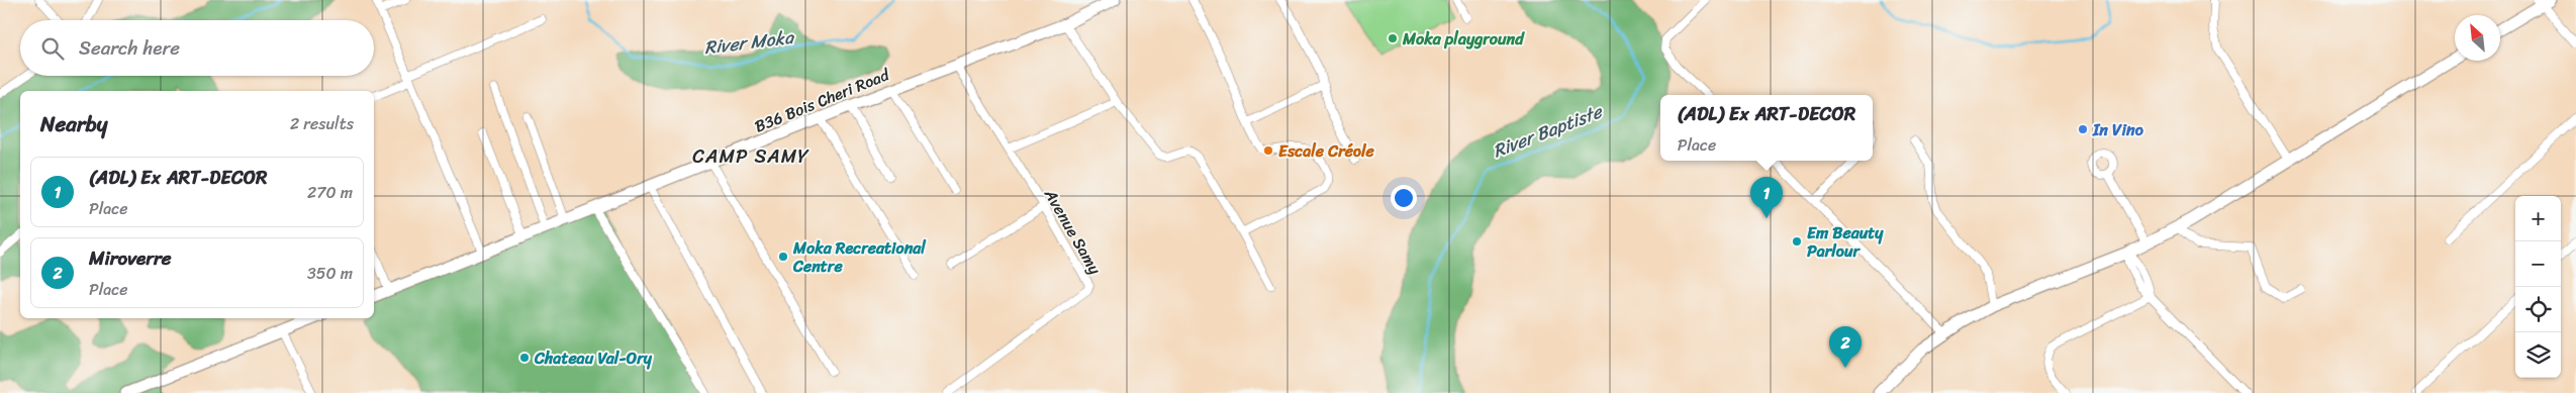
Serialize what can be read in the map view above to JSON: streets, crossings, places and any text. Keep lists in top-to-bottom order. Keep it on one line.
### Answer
{"streets":{"main road":["B36 Bois Cheri Road"],"street":["Avenue Samy"]},"crossings":[["B36 Bois Cheri Road","Avenue Samy"]],"districts":["CAMP SAMY"],"water":["River Moka","River Baptiste"],"places":["Moka playground","In Vino","Escale Créole","Em Beauty Parlour","Moka Recreational Centre","Chateau Val-Ory"],"north":"top left","page":{"search":"Search here","heading":["Nearby","2 results"],"popup":["(ADL) Ex ART-DECOR","Place"],"list":[{"mark":"1","name":"(ADL) Ex ART-DECOR","note":"Place","value":"270 m"},{"mark":"2","name":"Miroverre","note":"Place","value":"350 m"}],"pins":["1","2"],"map_buttons":["+","−"]}}
